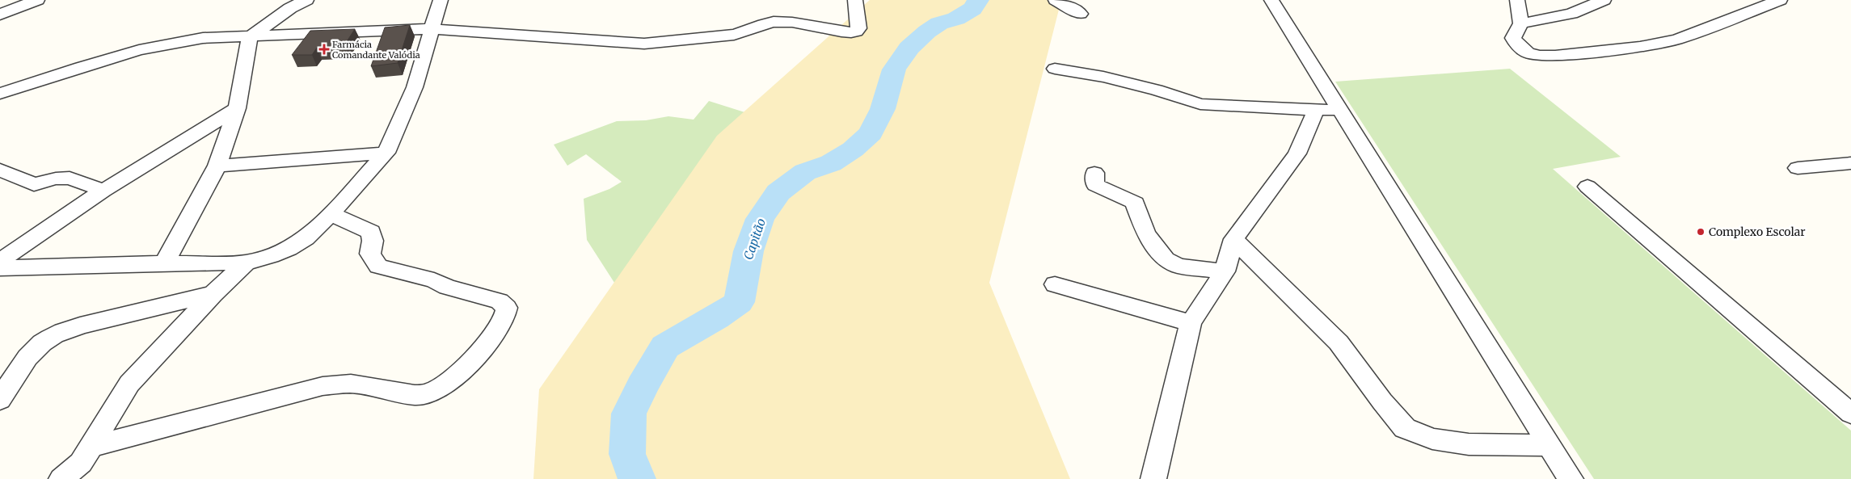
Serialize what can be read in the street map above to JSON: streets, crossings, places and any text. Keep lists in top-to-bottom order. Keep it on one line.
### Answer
{"water":["Capitão"],"places":{"health":["Farmácia Comandante Valódia"],"other":["Complexo Escolar"]}}
